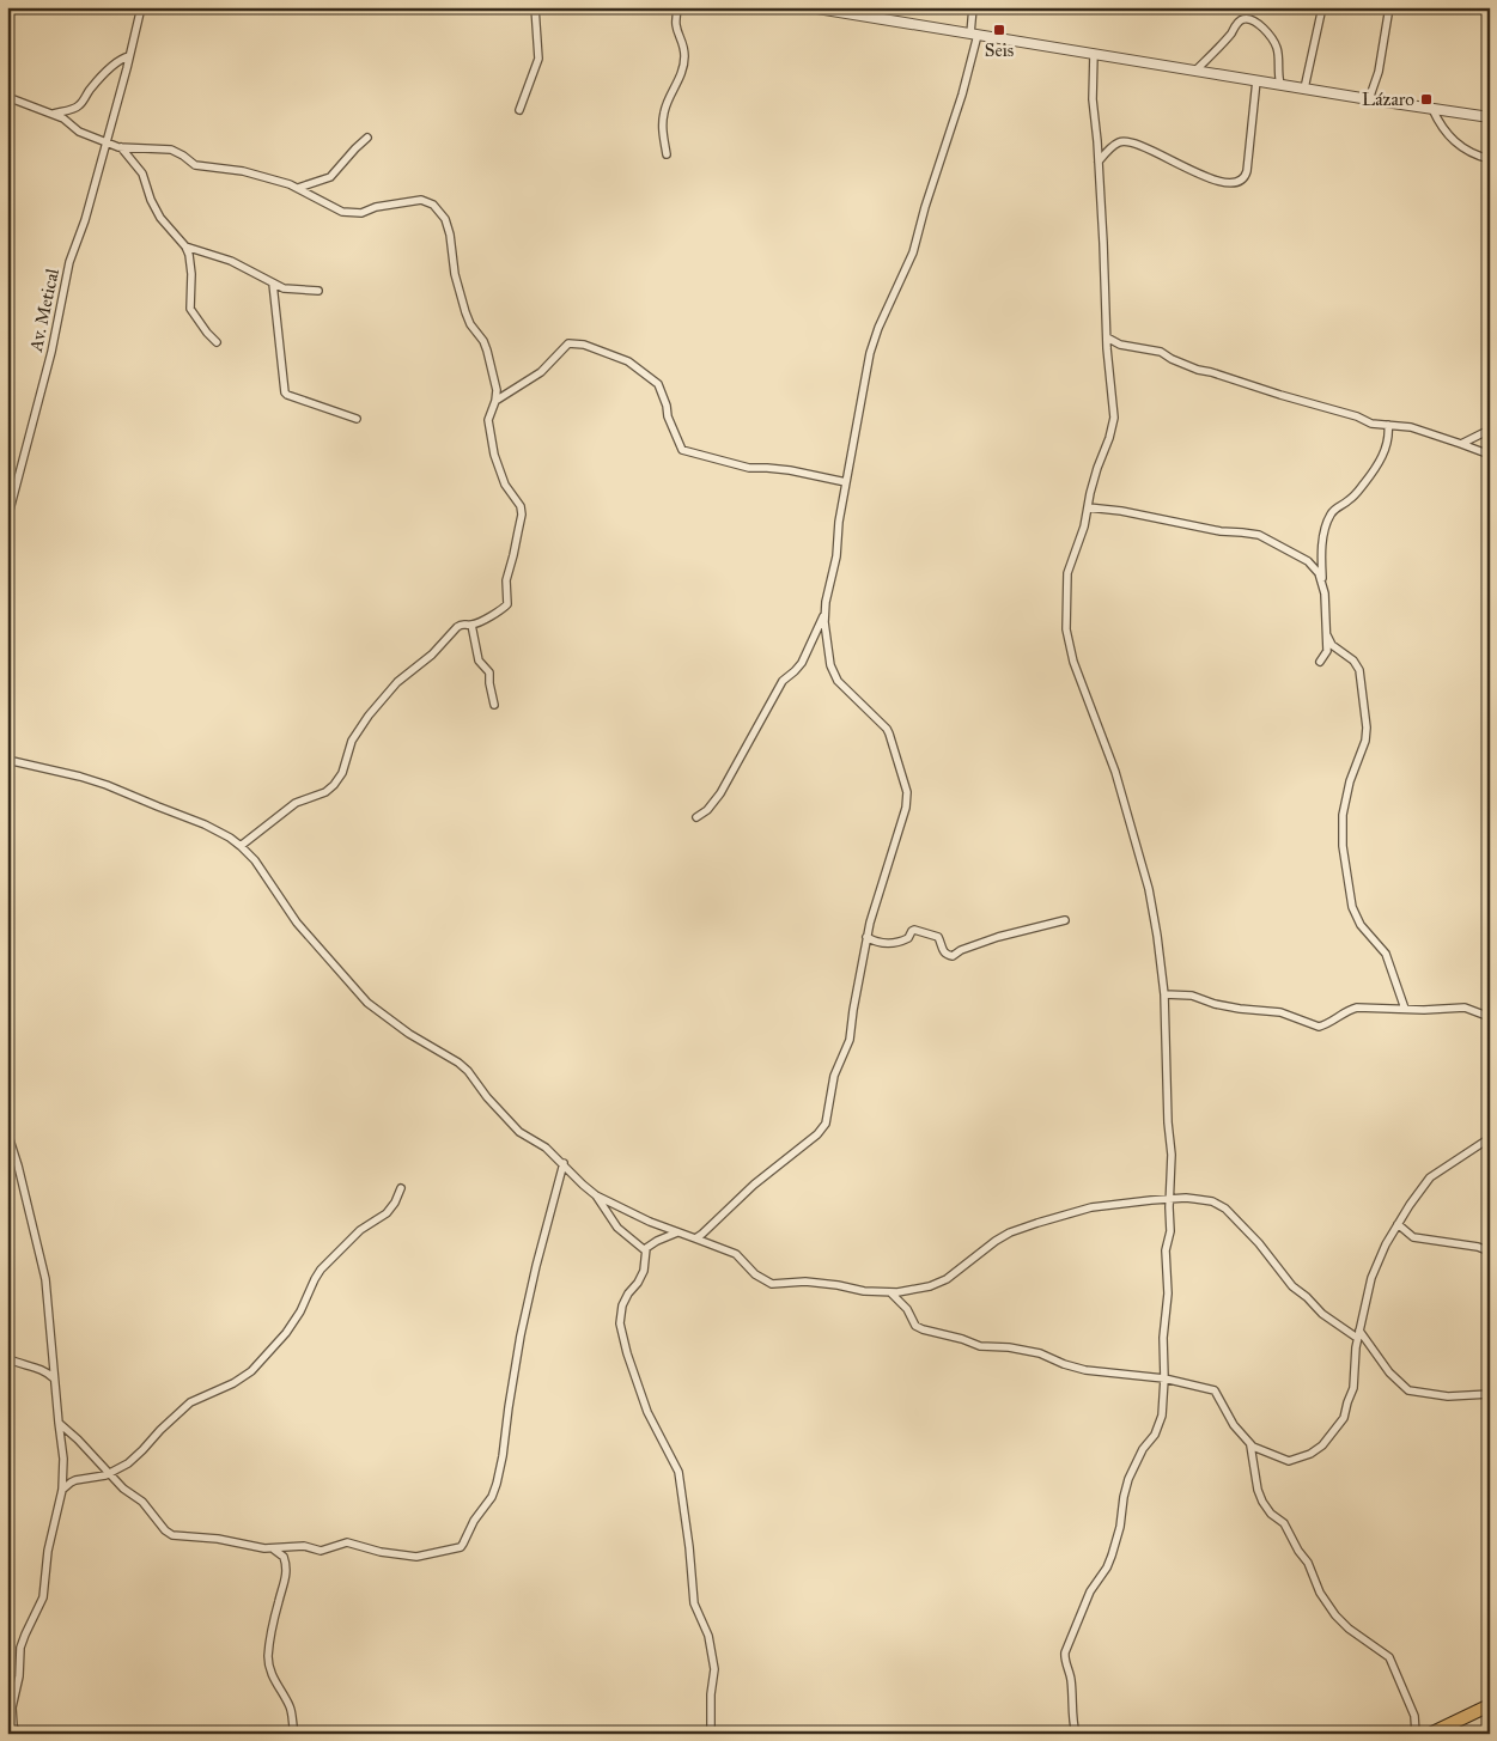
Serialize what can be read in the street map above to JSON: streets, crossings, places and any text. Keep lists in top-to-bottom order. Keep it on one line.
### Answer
{"streets":{"street":["Av. Metical"]},"places":{"transit":["Seis","Lázaro"]}}
